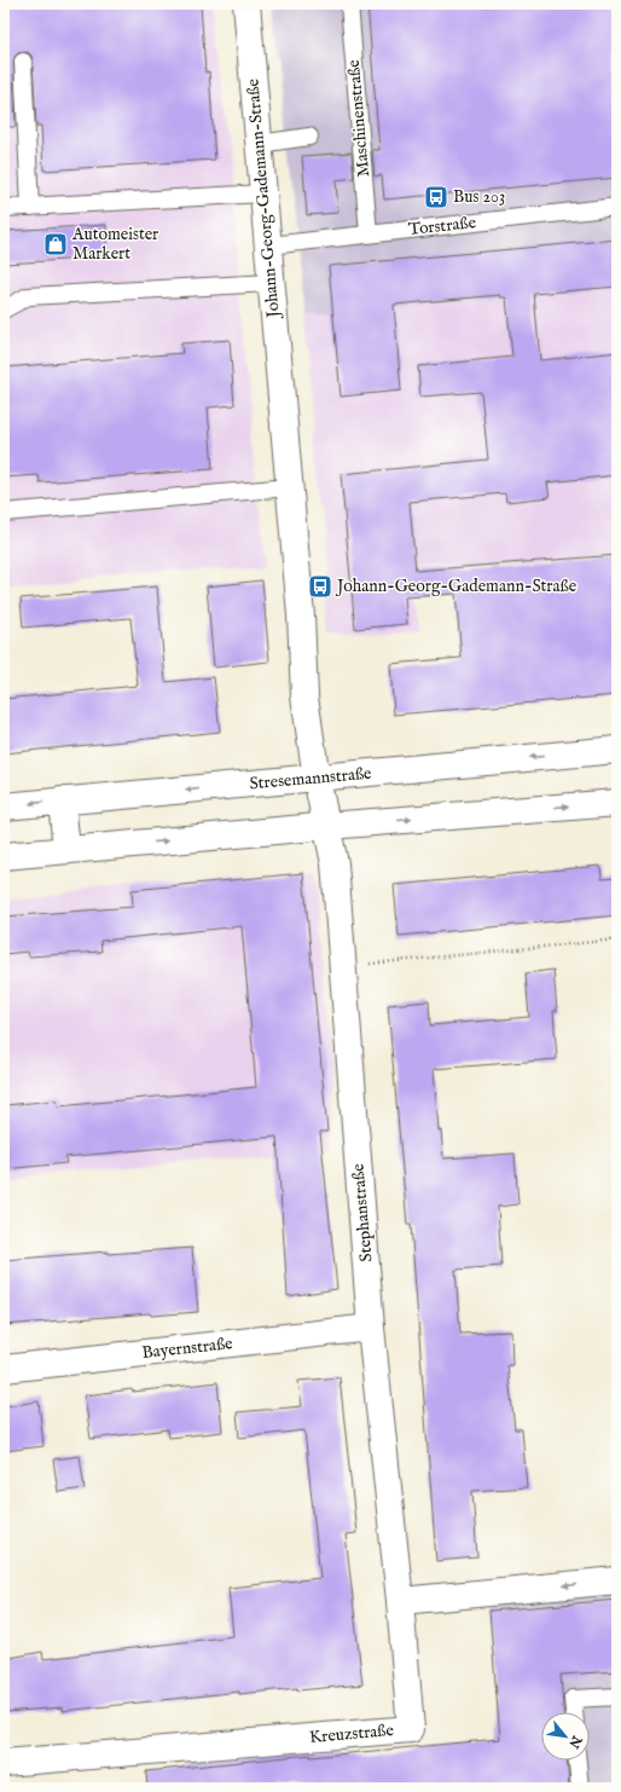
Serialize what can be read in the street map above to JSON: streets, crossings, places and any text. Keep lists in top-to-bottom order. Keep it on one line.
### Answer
{"streets":{"street":["Johann-Georg-Gademann-Straße","Stresemannstraße","Stephanstraße","Bayernstraße","Kreuzstraße"],"lane":["Maschinenstraße","Torstraße"]},"crossings":[["Maschinenstraße","Torstraße"],["Johann-Georg-Gademann-Straße","Torstraße"],["Johann-Georg-Gademann-Straße","Stresemannstraße"],["Johann-Georg-Gademann-Straße","Stephanstraße"],["Stephanstraße","Bayernstraße"],["Stephanstraße","Kreuzstraße"]],"places":{"bus stop":["Bus 203","Johann-Georg-Gademann-Straße"],"shop":["Automeister Markert"]},"north":"bottom right"}
